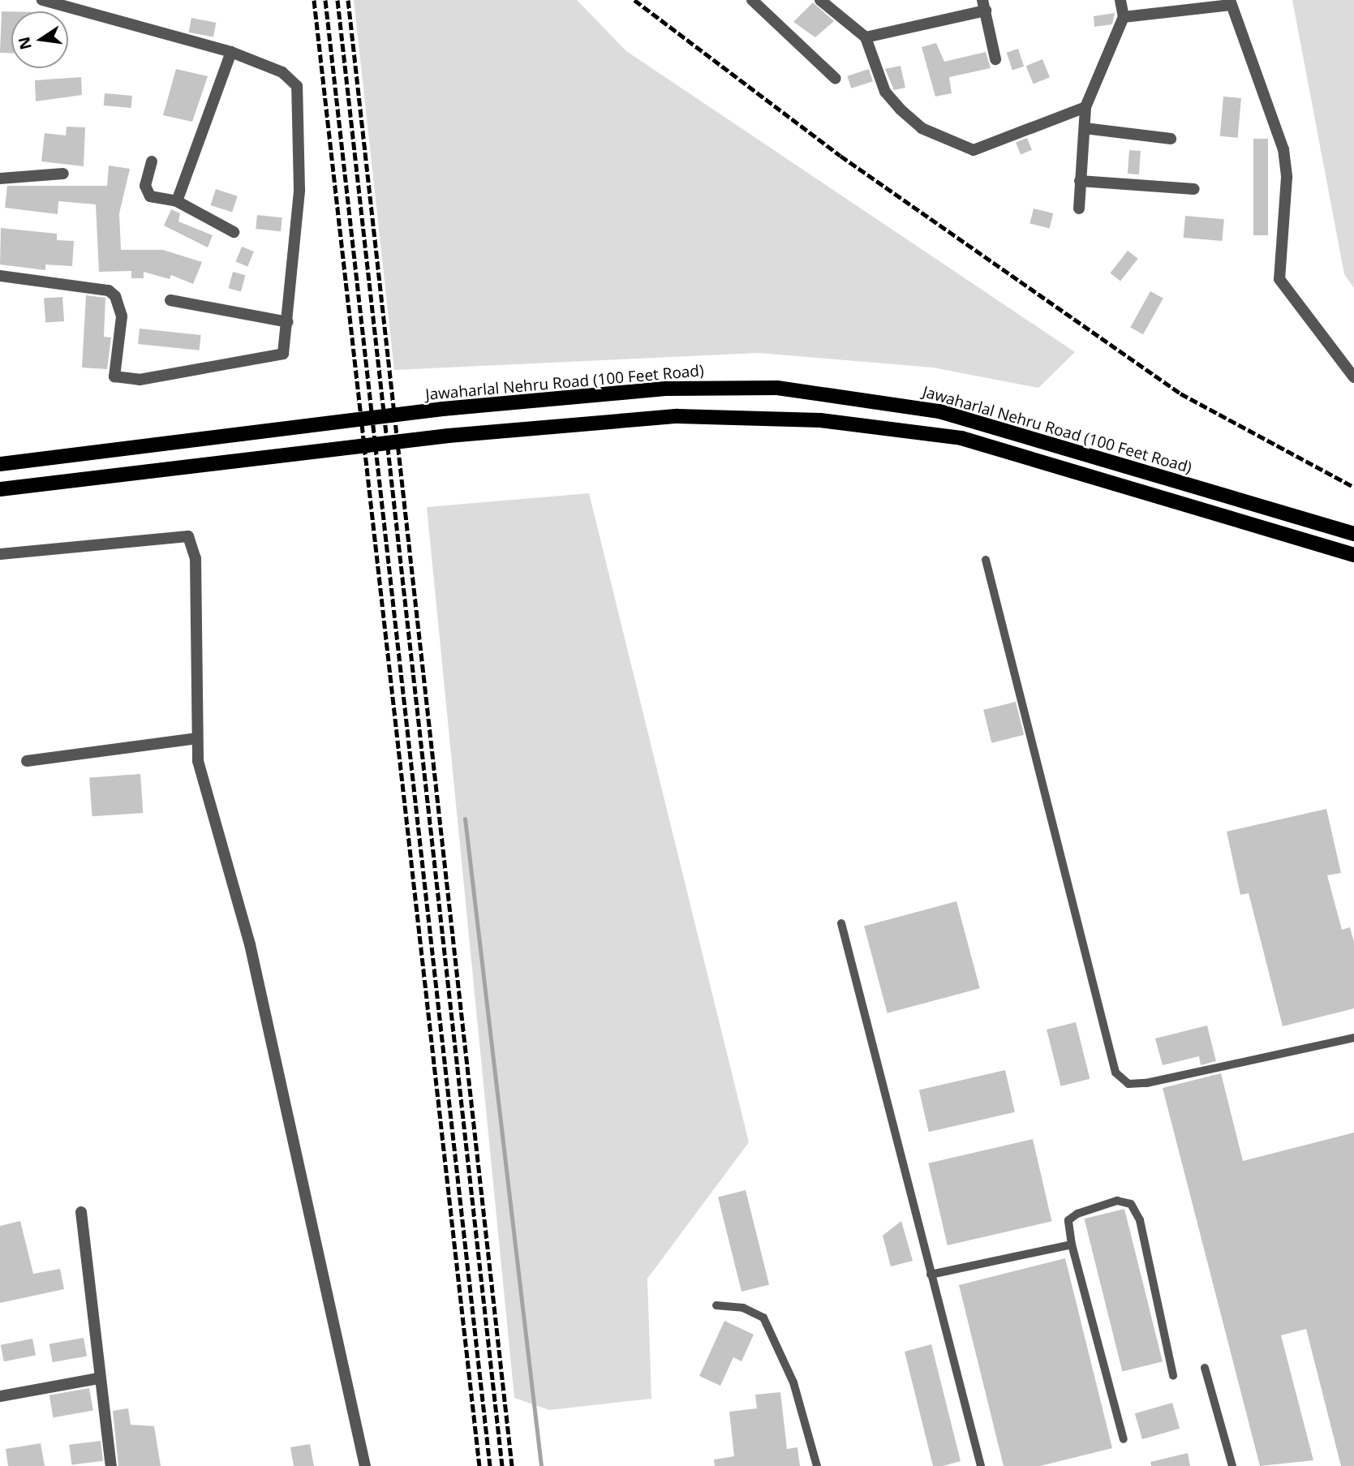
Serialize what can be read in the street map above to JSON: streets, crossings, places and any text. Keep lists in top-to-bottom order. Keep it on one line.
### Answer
{"streets":{"main road":["Jawaharlal Nehru Road (100 Feet Road)"]},"north":"left"}
